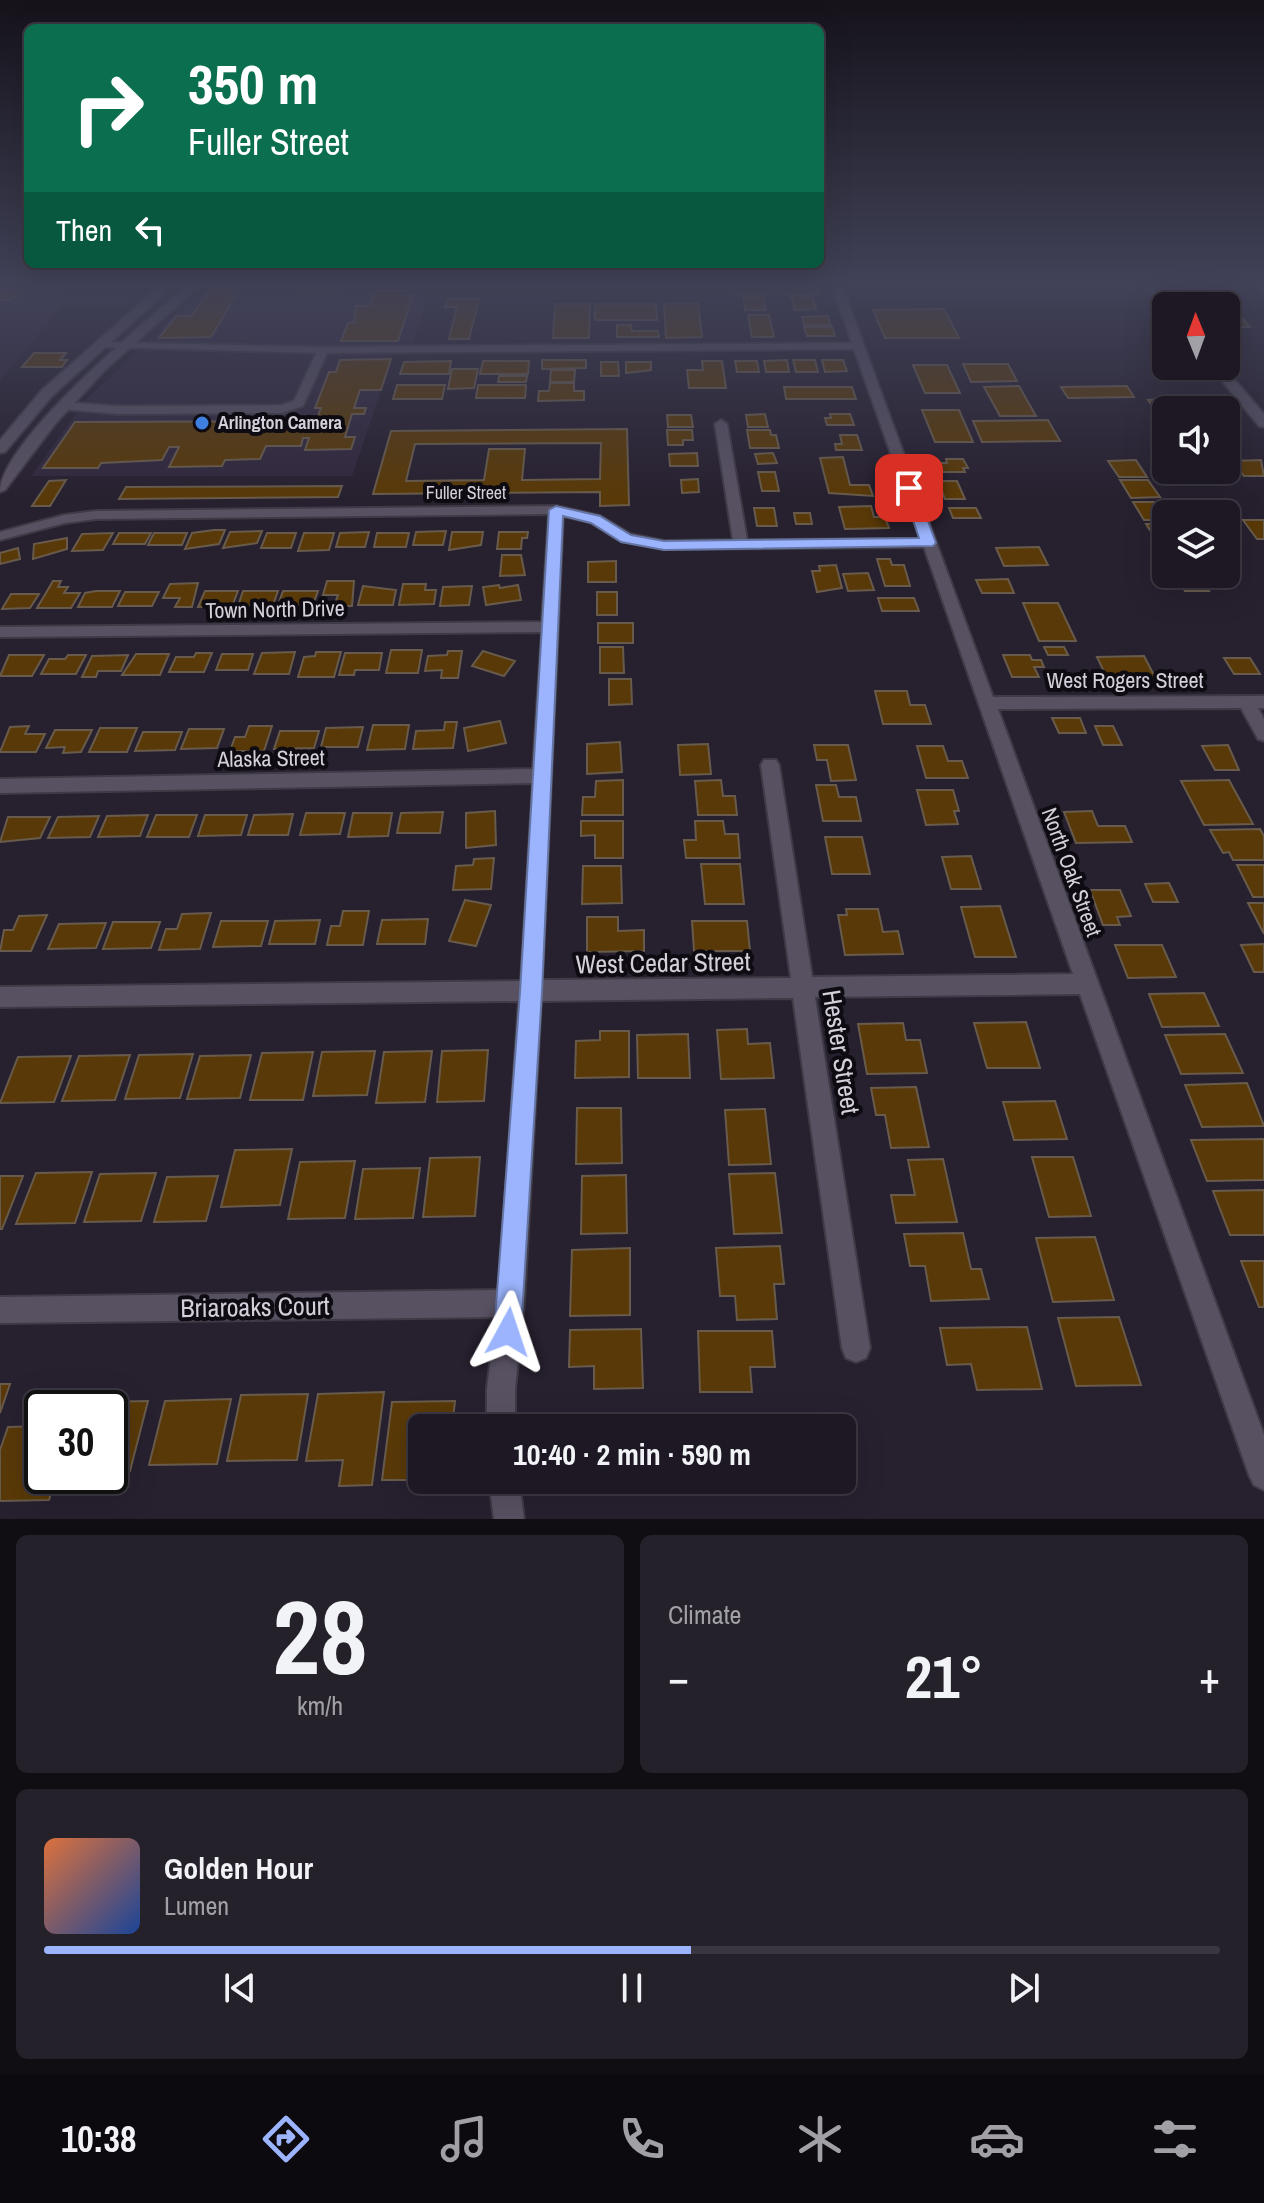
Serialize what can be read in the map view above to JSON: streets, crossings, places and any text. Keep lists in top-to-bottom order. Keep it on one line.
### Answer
{"streets":{"street":["Fuller Street","Town North Drive","West Rogers Street","Alaska Street","North Oak Street","West Cedar Street","Hester Street","Briaroaks Court"]},"crossings":[["Fuller Street","North Oak Street"],["West Rogers Street","North Oak Street"],["North Oak Street","West Cedar Street"],["West Cedar Street","Hester Street"]],"places":["Arlington Camera"],"north":"top","page":{"turn":["350 m","Fuller Street"],"then":"Then","limit":"30","trip":"10:40 · 2 min · 590 m","tile":[["28","km/h"],"Climate"],"heat":["−","21°","+"],"song":["Golden Hour","Lumen"],"tabs":"10:38"}}
